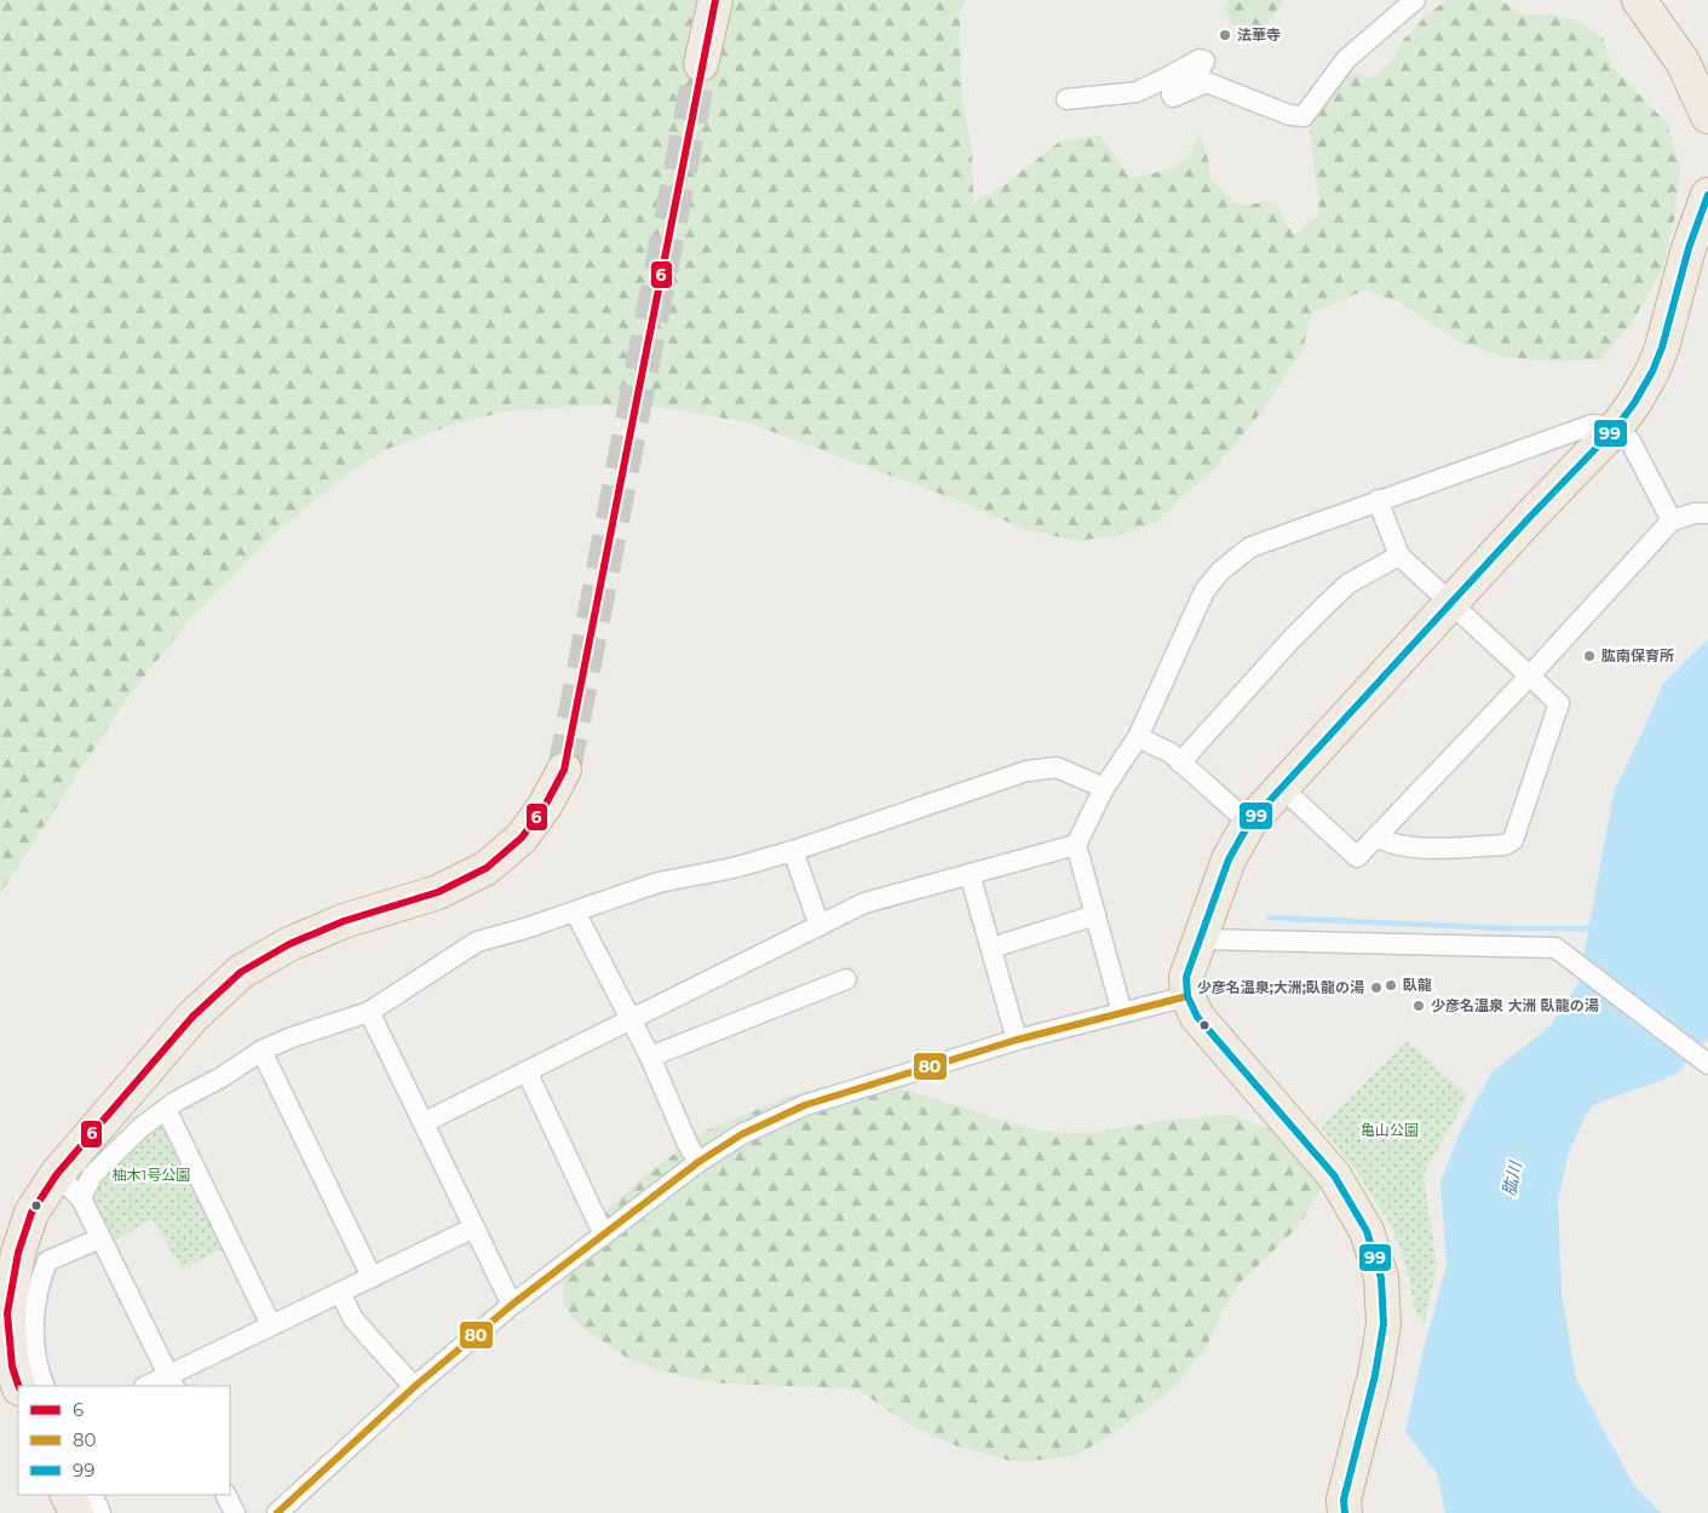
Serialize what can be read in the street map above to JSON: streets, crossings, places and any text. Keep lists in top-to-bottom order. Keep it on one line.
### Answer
{"water":["肱川"],"parks":["亀山公園","柚木1号公園"],"places":["法華寺","肱南保育所","臥龍","少彦名温泉;大洲;臥龍の湯","少彦名温泉 大洲 臥龍の湯"],"lines":["transit line 6","transit line 99","transit line 80"],"legend":["6","80","99"]}
